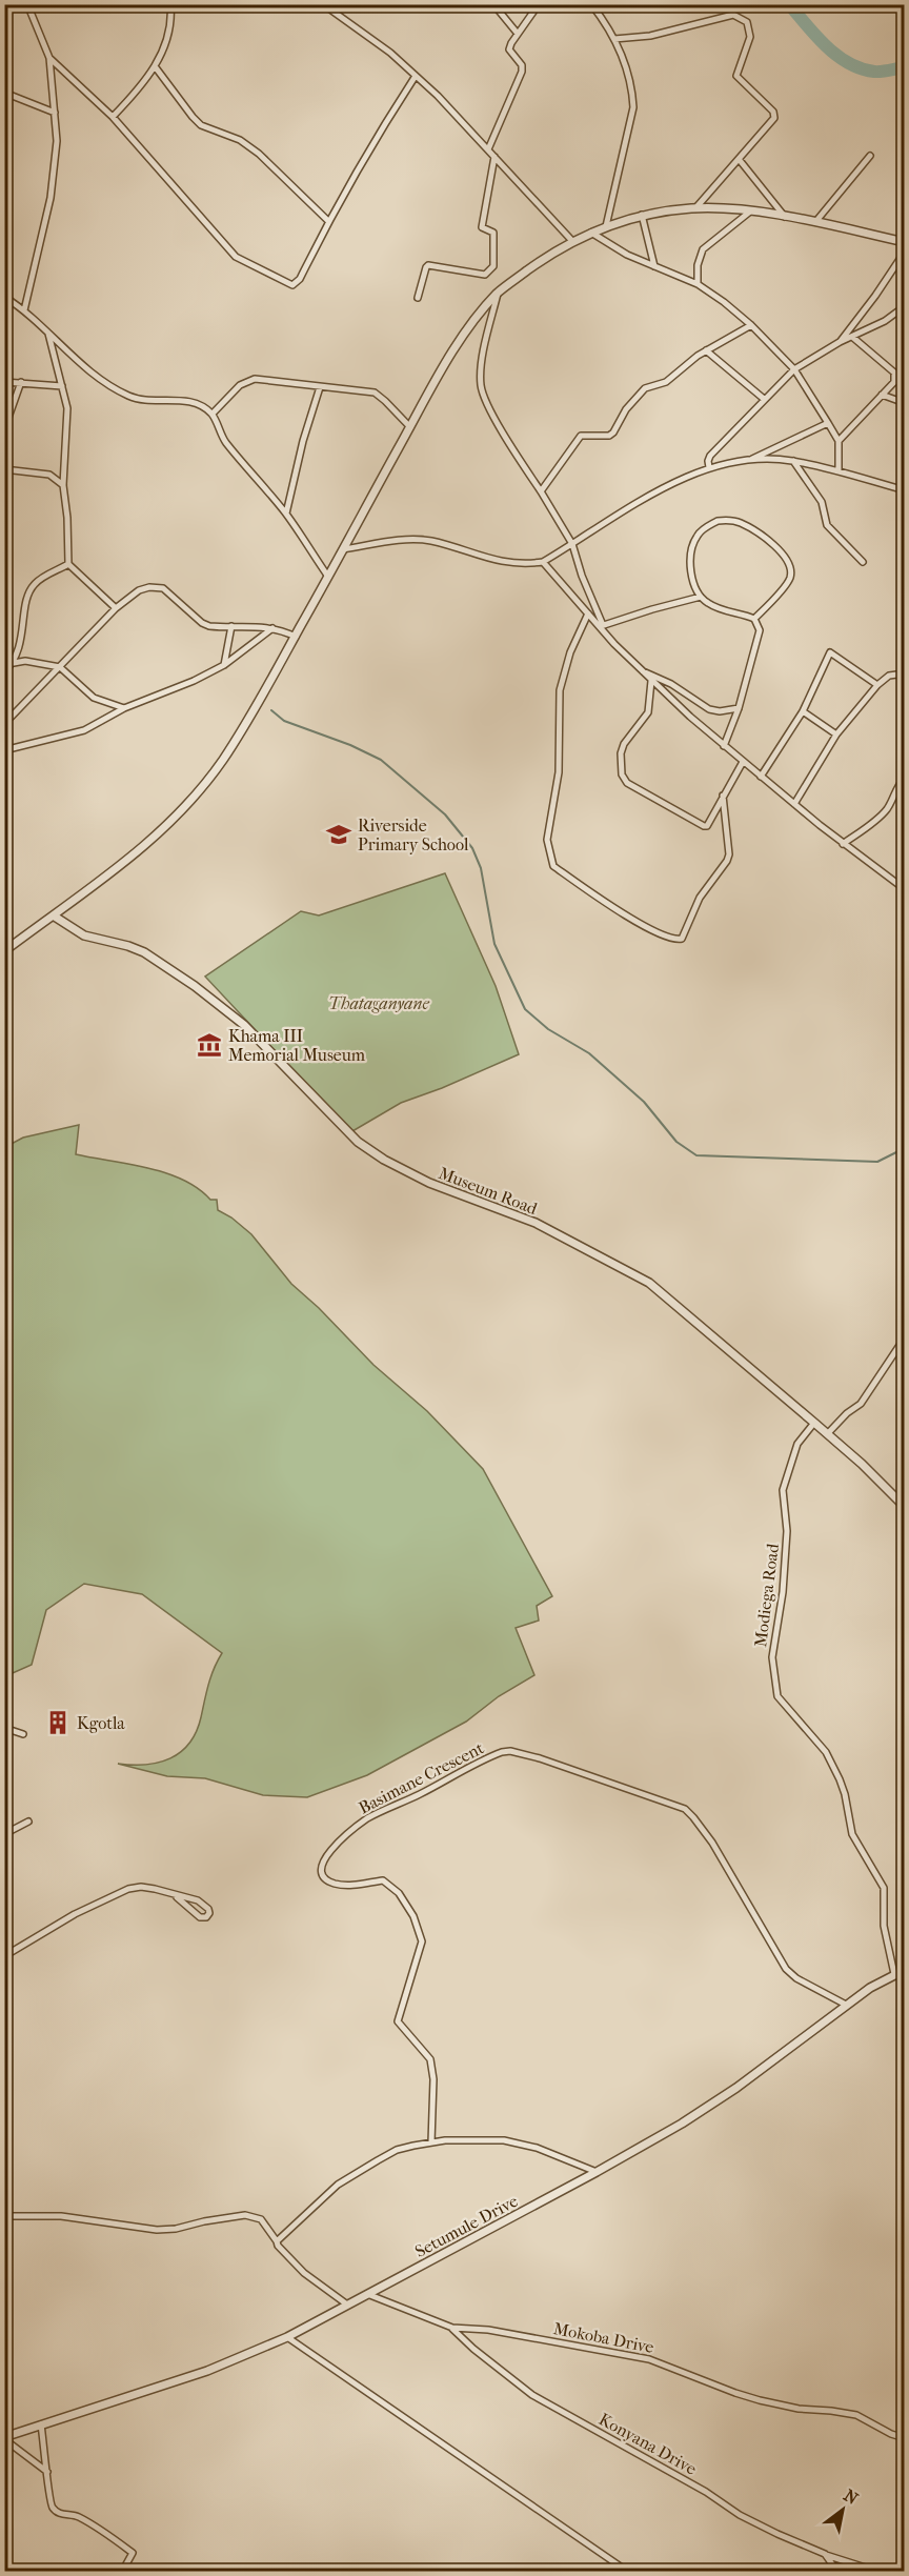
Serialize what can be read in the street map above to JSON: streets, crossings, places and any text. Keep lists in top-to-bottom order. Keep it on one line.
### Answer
{"streets":{"street":["Museum Road","Modiega Road","Basimane Crescent","Setumule Drive","Mokoba Drive","Konyana Drive"]},"crossings":[["Museum Road","Modiega Road"],["Modiega Road","Setumule Drive"],["Basimane Crescent","Setumule Drive"],["Setumule Drive","Mokoba Drive"],["Mokoba Drive","Konyana Drive"]],"parks":["Thataganyane"],"places":{"school or university":["Riverside Primary School"],"museum":["Khama III Memorial Museum"],"building":["Kgotla"]},"north":"top right"}
